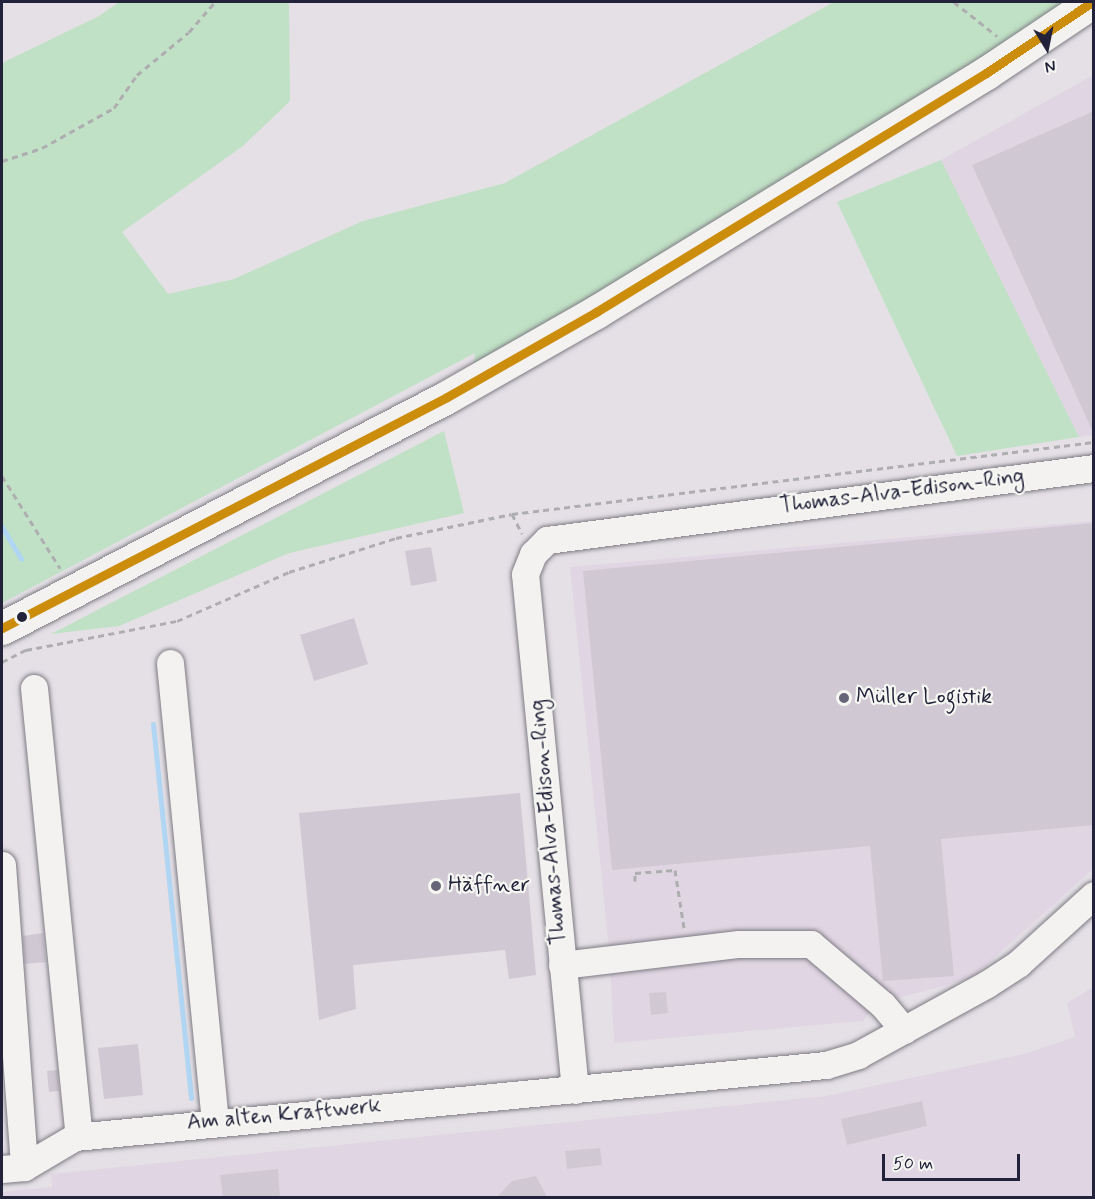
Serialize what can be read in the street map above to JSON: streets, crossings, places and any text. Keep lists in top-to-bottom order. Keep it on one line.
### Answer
{"streets":{"street":["Thomas-Alva-Edison-Ring","Am alten Kraftwerk"]},"crossings":[["Thomas-Alva-Edison-Ring","Am alten Kraftwerk"]],"places":["Müller Logistik","Häffner"],"scale_bar":"50 m","north":"bottom"}
